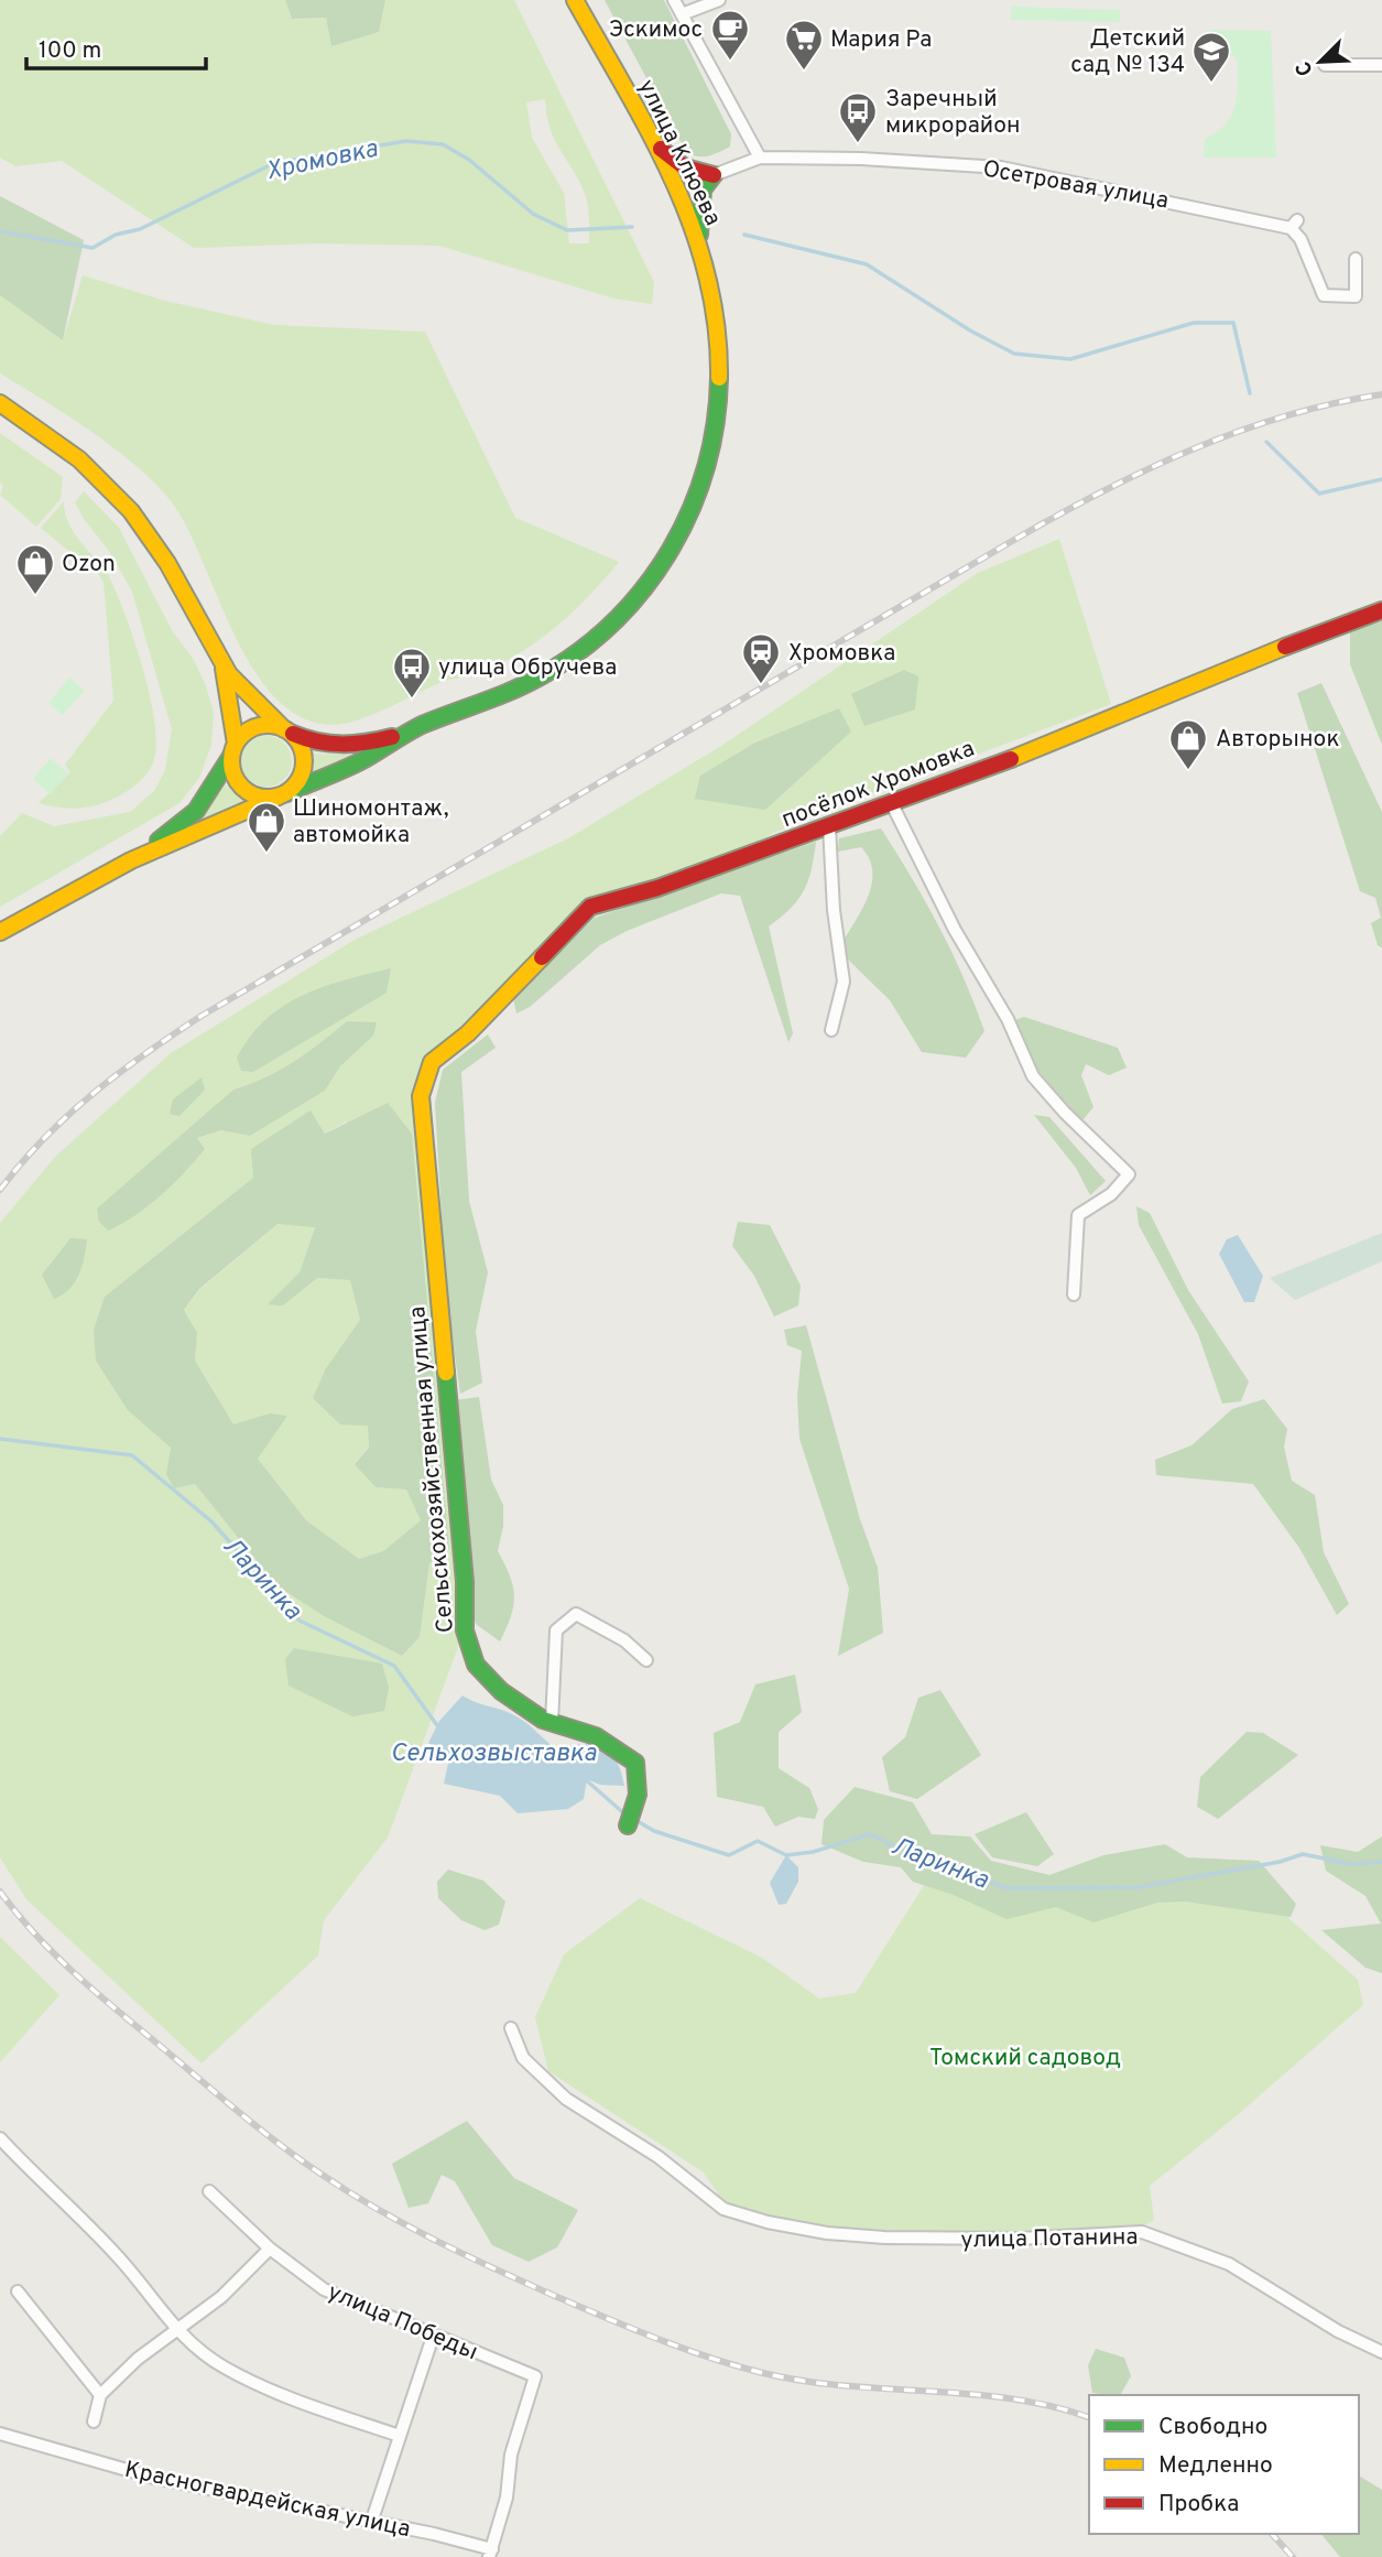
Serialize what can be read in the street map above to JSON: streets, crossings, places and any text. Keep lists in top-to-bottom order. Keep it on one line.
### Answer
{"streets":{"street":["улица Клюева","Осетровая улица","посёлок Хромовка","Сельскохозяйственная улица","улица Потанина","улица Победы","Красногвардейская улица"]},"crossings":[["посёлок Хромовка","Сельскохозяйственная улица"],["улица Победы","Красногвардейская улица"]],"water":["Хромовка","Ларинка","Сельхозвыставка"],"parks":["Томский садовод"],"places":{"cafe":["Эскимос"],"supermarket":["Мария Ра"],"school or university":["Детский сад № 134"],"bus stop":["Заречный микрорайон","улица Обручева"],"shop":["Ozon","Авторынок","Шиномонтаж, автомойка"],"station":["Хромовка"]},"legend":["Свободно","Медленно","Пробка"],"scale_bar":"100 m","north":"bottom left"}
